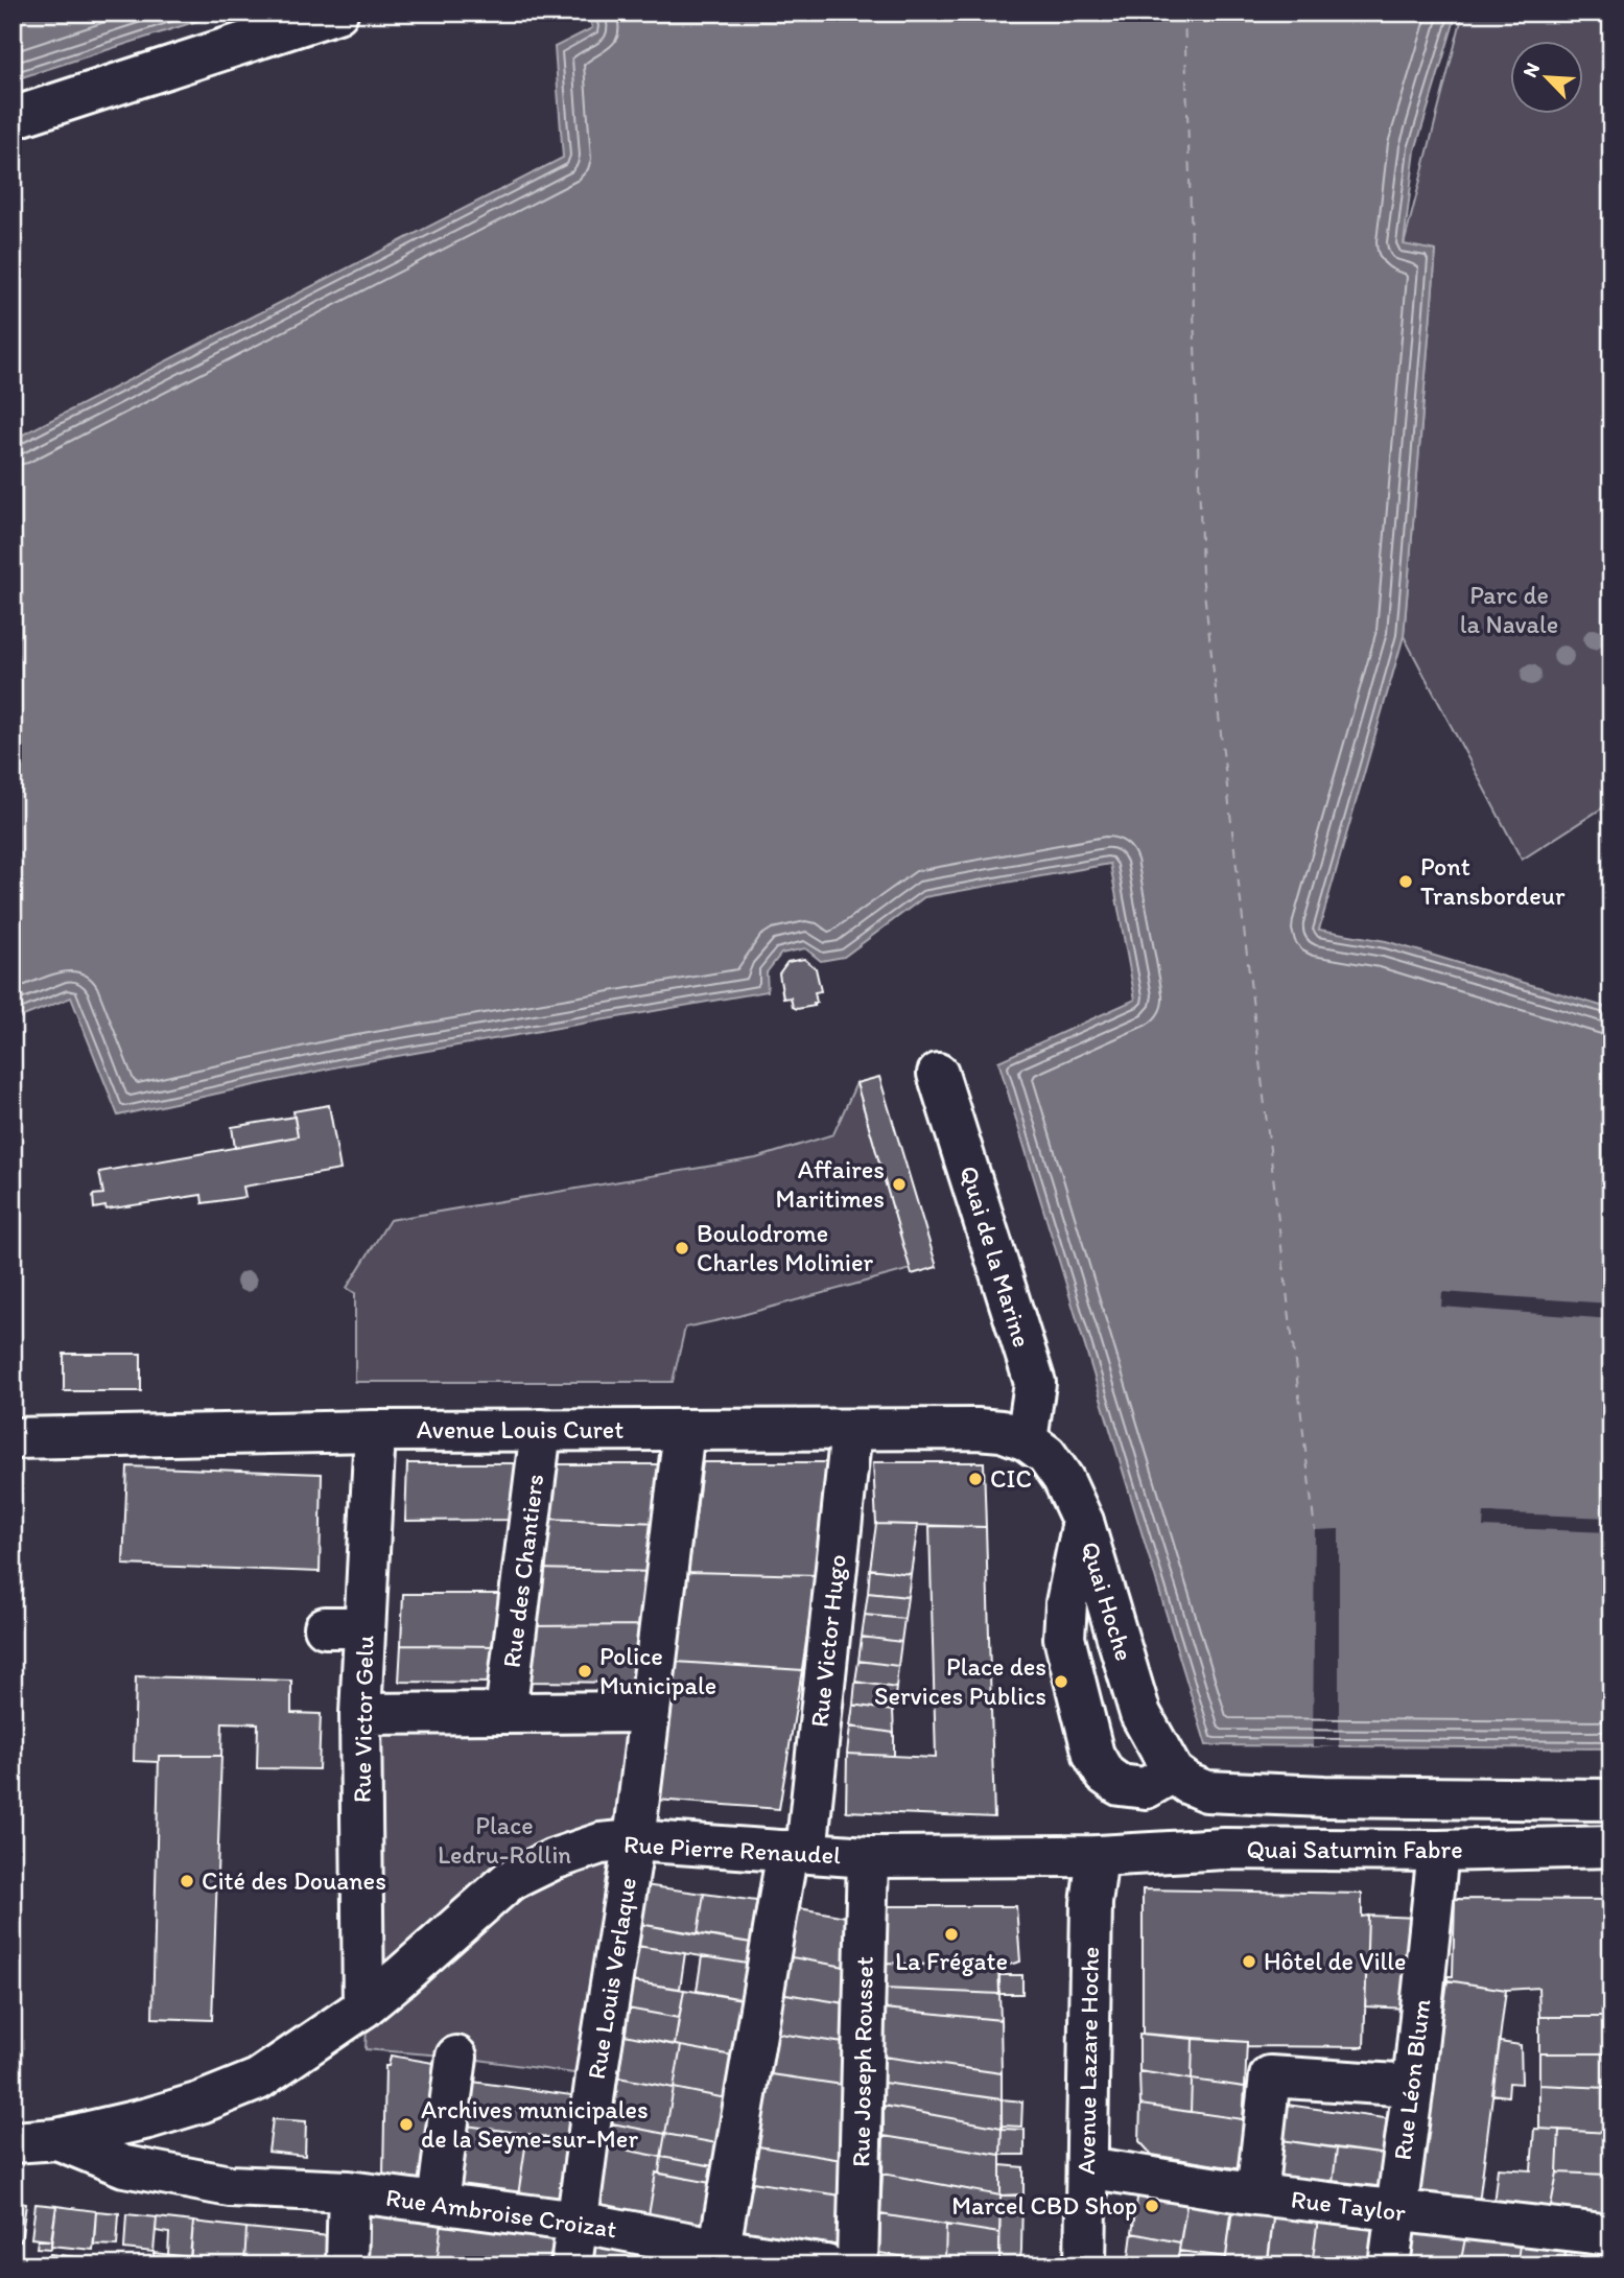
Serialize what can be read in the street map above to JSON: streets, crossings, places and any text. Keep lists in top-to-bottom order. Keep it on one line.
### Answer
{"streets":{"street":["Quai de la Marine","Avenue Louis Curet","Rue des Chantiers","Quai Hoche","Rue Victor Hugo","Rue Victor Gelu","Rue Pierre Renaudel","Quai Saturnin Fabre","Rue Louis Verlaque","Avenue Lazare Hoche","Rue Joseph Rousset","Rue Léon Blum","Rue Taylor","Rue Ambroise Croizat"]},"crossings":[["Quai de la Marine","Avenue Louis Curet"],["Quai de la Marine","Quai Hoche"],["Avenue Louis Curet","Rue des Chantiers"],["Avenue Louis Curet","Quai Hoche"],["Avenue Louis Curet","Rue Victor Hugo"],["Avenue Louis Curet","Rue Victor Gelu"],["Avenue Louis Curet","Rue Louis Verlaque"],["Quai Hoche","Quai Saturnin Fabre"],["Rue Victor Hugo","Rue Pierre Renaudel"],["Rue Victor Hugo","Rue Ambroise Croizat"],["Rue Victor Gelu","Rue Pierre Renaudel"],["Rue Pierre Renaudel","Quai Saturnin Fabre"],["Rue Pierre Renaudel","Rue Louis Verlaque"],["Rue Pierre Renaudel","Avenue Lazare Hoche"],["Rue Pierre Renaudel","Rue Joseph Rousset"],["Rue Pierre Renaudel","Rue Ambroise Croizat"],["Quai Saturnin Fabre","Avenue Lazare Hoche"],["Quai Saturnin Fabre","Rue Léon Blum"],["Rue Louis Verlaque","Rue Ambroise Croizat"],["Avenue Lazare Hoche","Rue Taylor"],["Rue Léon Blum","Rue Taylor"]],"parks":["Parc de la Navale","Place Ledru-Rollin"],"places":["Pont Transbordeur","Affaires Maritimes","Boulodrome Charles Molinier","CIC","Police Municipale","Place des Services Publics","Cité des Douanes","La Frégate","Hôtel de Ville","Archives municipales de la Seyne-sur-Mer","Marcel CBD Shop"],"north":"top left"}
